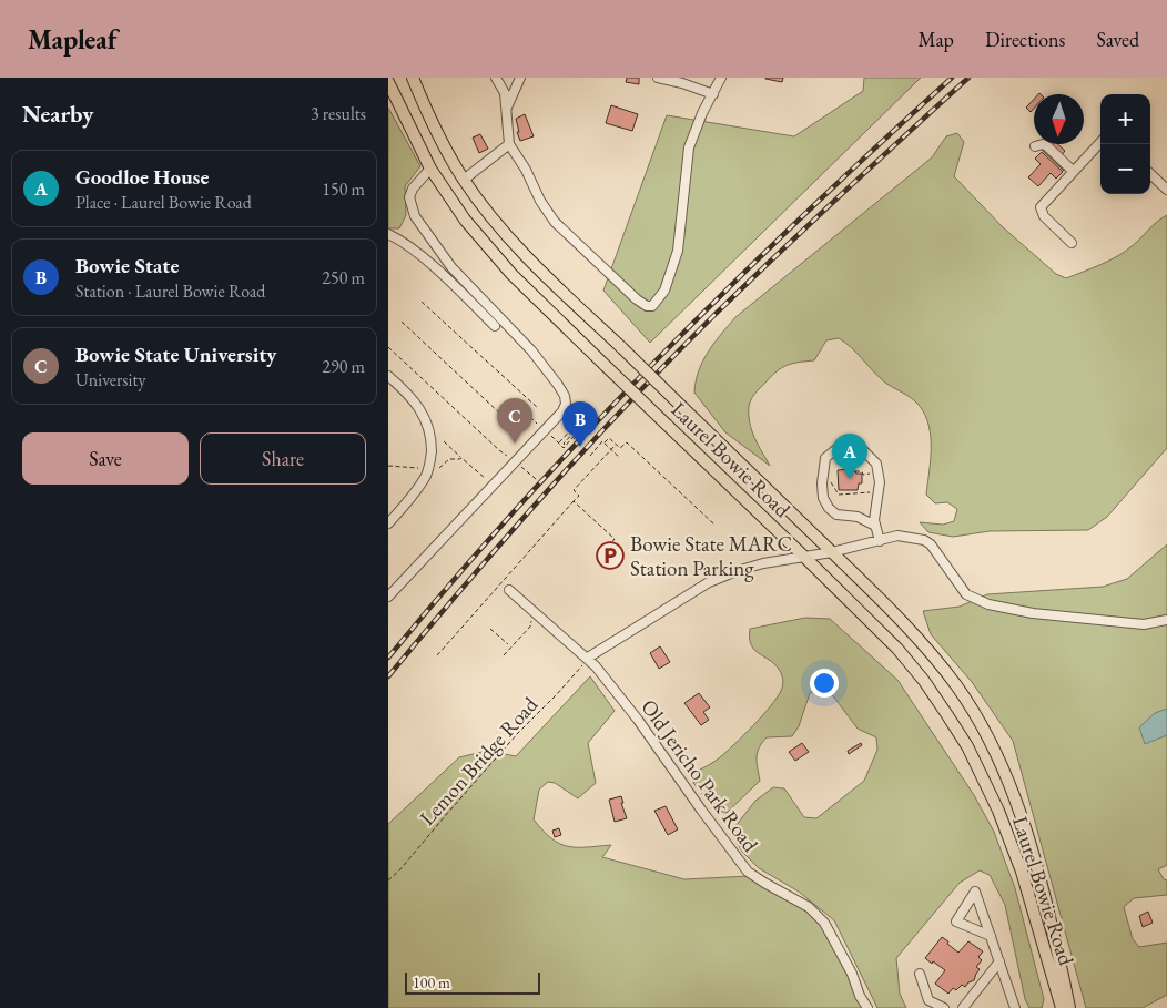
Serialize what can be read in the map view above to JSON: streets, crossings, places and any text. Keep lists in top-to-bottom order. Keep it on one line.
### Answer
{"streets":{"main road":["Laurel Bowie Road"],"street":["Old Jericho Park Road"],"path":["Lemon Bridge Road"]},"crossings":[["Lemon Bridge Road","Old Jericho Park Road"]],"places":{"parking":["Bowie State MARC Station Parking"]},"scale_bar":"100 m","north":"bottom","page":{"header":"Mapleaf","nav":["Map","Directions","Saved"],"heading":["Nearby","3 results"],"map_buttons":["+","−"],"list":[{"mark":"A","name":"Goodloe House","note":"Place · Laurel Bowie Road","value":"150 m"},{"mark":"B","name":"Bowie State","note":"Station · Laurel Bowie Road","value":"250 m"},{"mark":"C","name":"Bowie State University","note":"University","value":"290 m"}],"pins":["C","B","A"],"buttons":["Save","Share"],"scale":"100 m"}}
